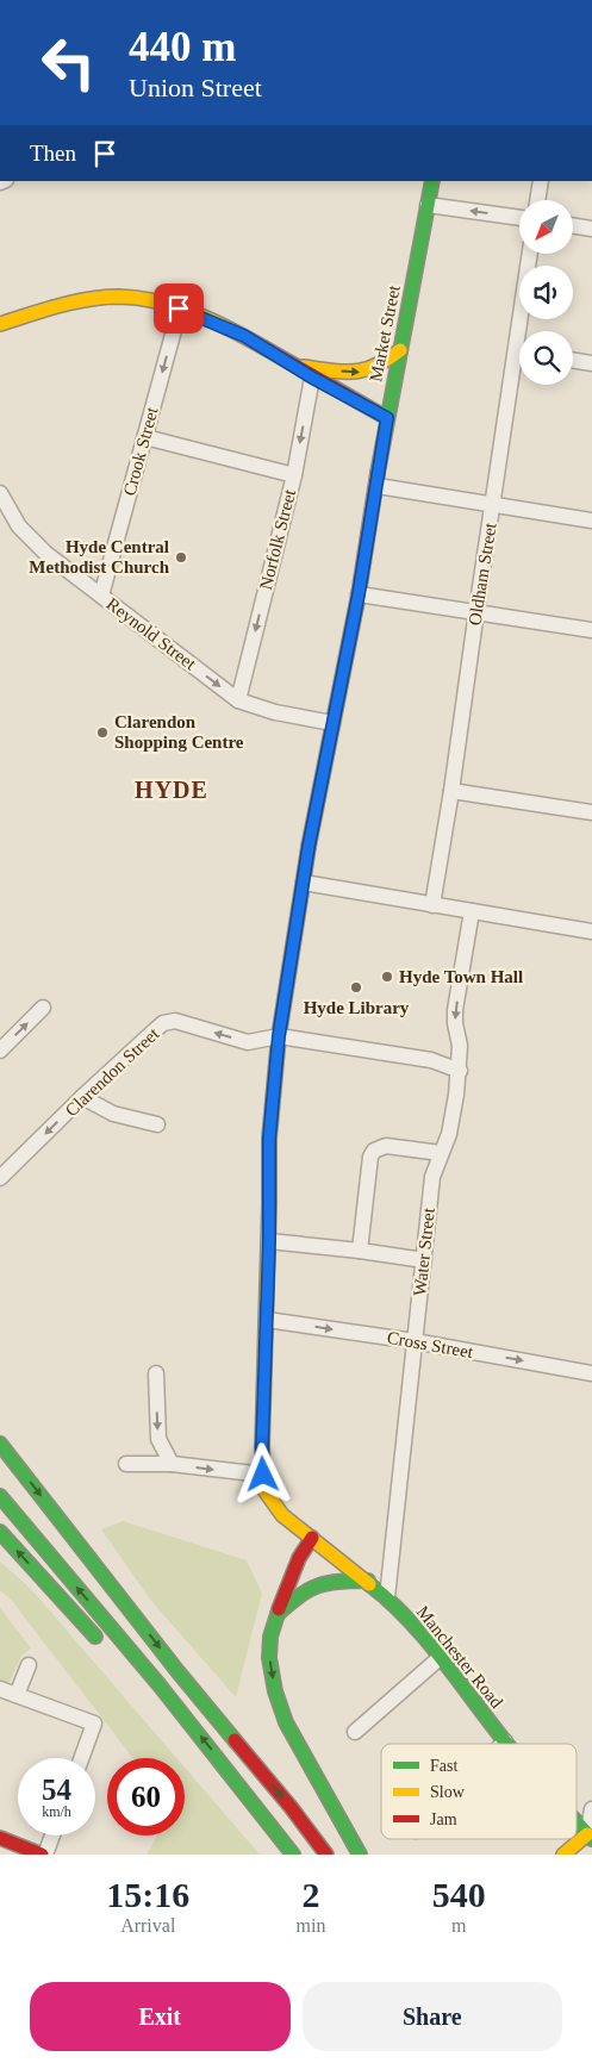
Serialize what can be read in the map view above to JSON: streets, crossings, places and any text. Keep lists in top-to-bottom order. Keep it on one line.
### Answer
{"streets":{"main road":["Market Street","Manchester Road"],"street":["Crook Street","Norfolk Street","Oldham Street","Reynold Street","Clarendon Street","Water Street","Cross Street"]},"crossings":[["Market Street","Reynold Street"],["Market Street","Clarendon Street"],["Market Street","Cross Street"],["Market Street","Manchester Road"],["Crook Street","Reynold Street"],["Norfolk Street","Reynold Street"],["Water Street","Cross Street"],["Water Street","Manchester Road"]],"one_way":["Crook Street","Norfolk Street","Reynold Street","Clarendon Street"],"districts":["HYDE"],"places":["Hyde Central Methodist Church","Clarendon Shopping Centre","Hyde Town Hall","Hyde Library"],"legend":["Fast","Slow","Jam"],"north":"bottom left","page":{"turn":["440 m","Union Street"],"then":"Then","speed":"54 km/h","limit":"60","eta":["15:16","Arrival","2","min","540","m"],"buttons":["Exit","Share"]}}
